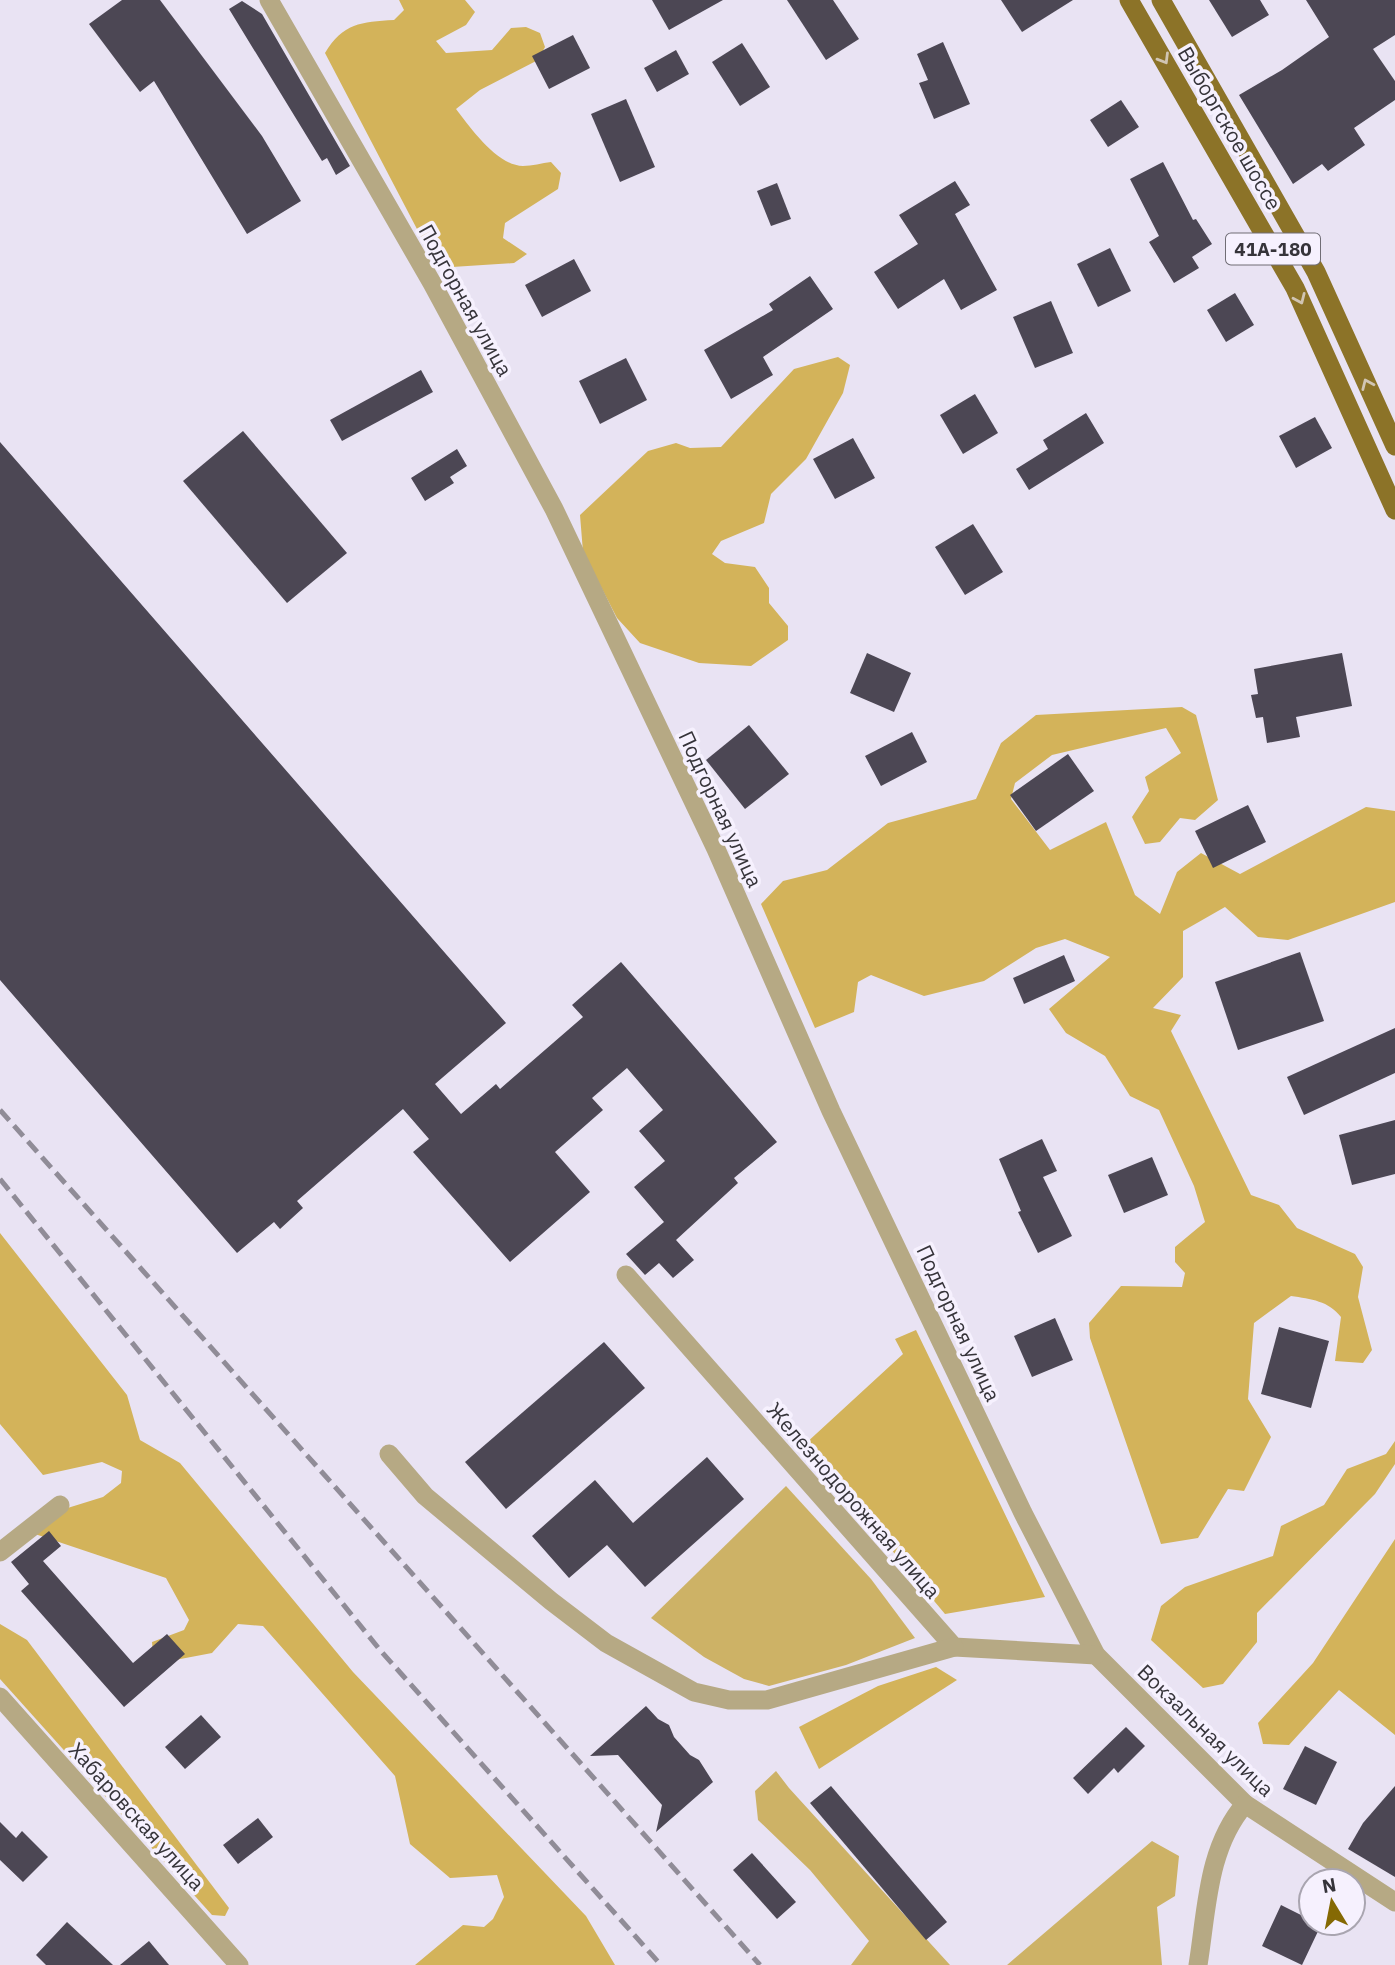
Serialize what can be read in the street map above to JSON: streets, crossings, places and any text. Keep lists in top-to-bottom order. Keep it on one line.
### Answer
{"streets":{"main road":["Выборгское шоссе","41А-180"],"street":["Подгорная улица","Железнодорожная улица","Вокзальная улица","Хабаровская улица"]},"crossings":[["Подгорная улица","Вокзальная улица"]],"north":"top"}
